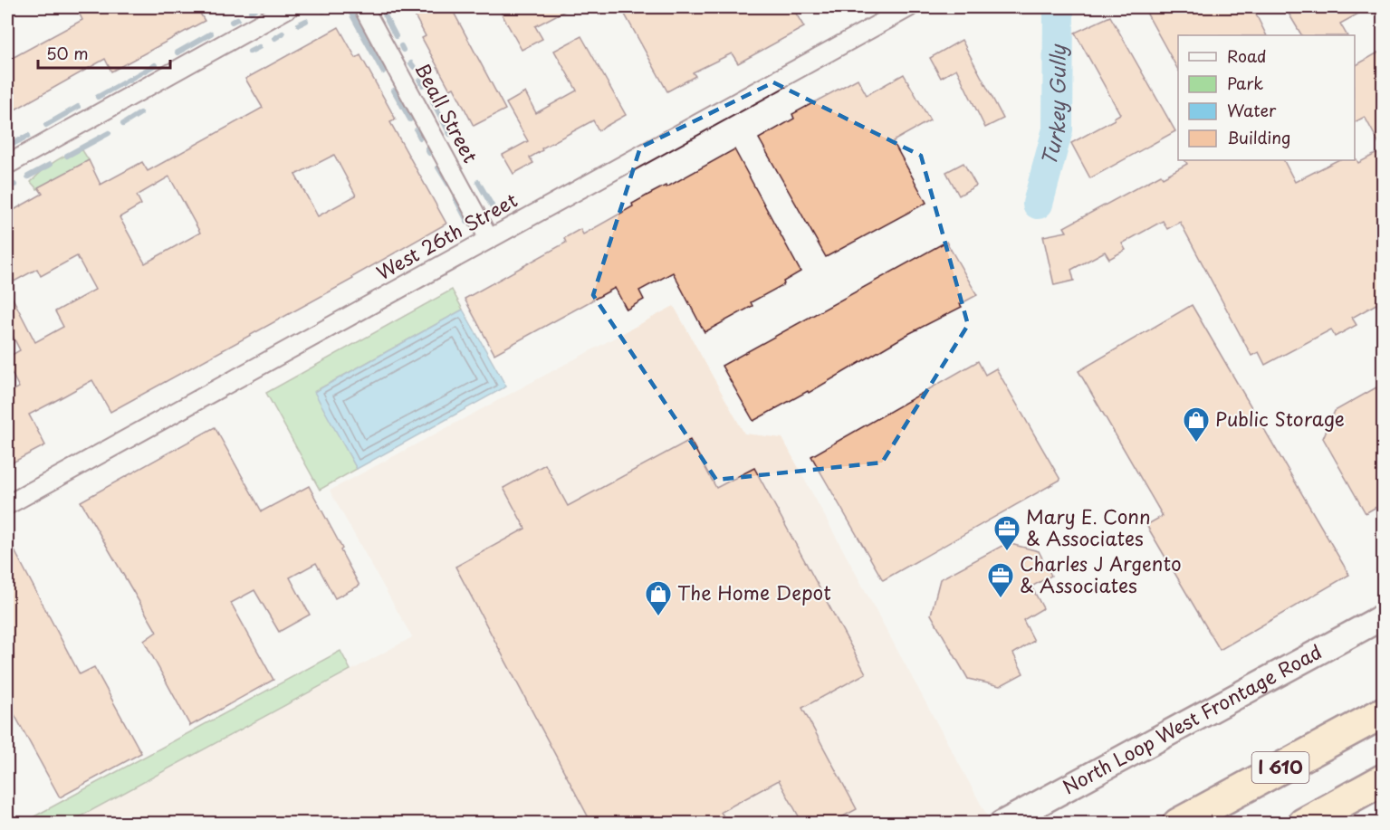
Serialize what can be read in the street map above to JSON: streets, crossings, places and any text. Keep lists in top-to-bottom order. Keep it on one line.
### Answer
{"streets":{"highway":["I 610"],"main road":["North Loop West Frontage Road"],"street":["Beall Street","West 26th Street"]},"crossings":[["Beall Street","West 26th Street"]],"water":["Turkey Gully"],"places":{"shop":["Public Storage","The Home Depot"],"office":["Mary E. Conn & Associates","Charles J Argento & Associates"]},"legend":["Road","Park","Water","Building"],"scale_bar":"50 m"}
